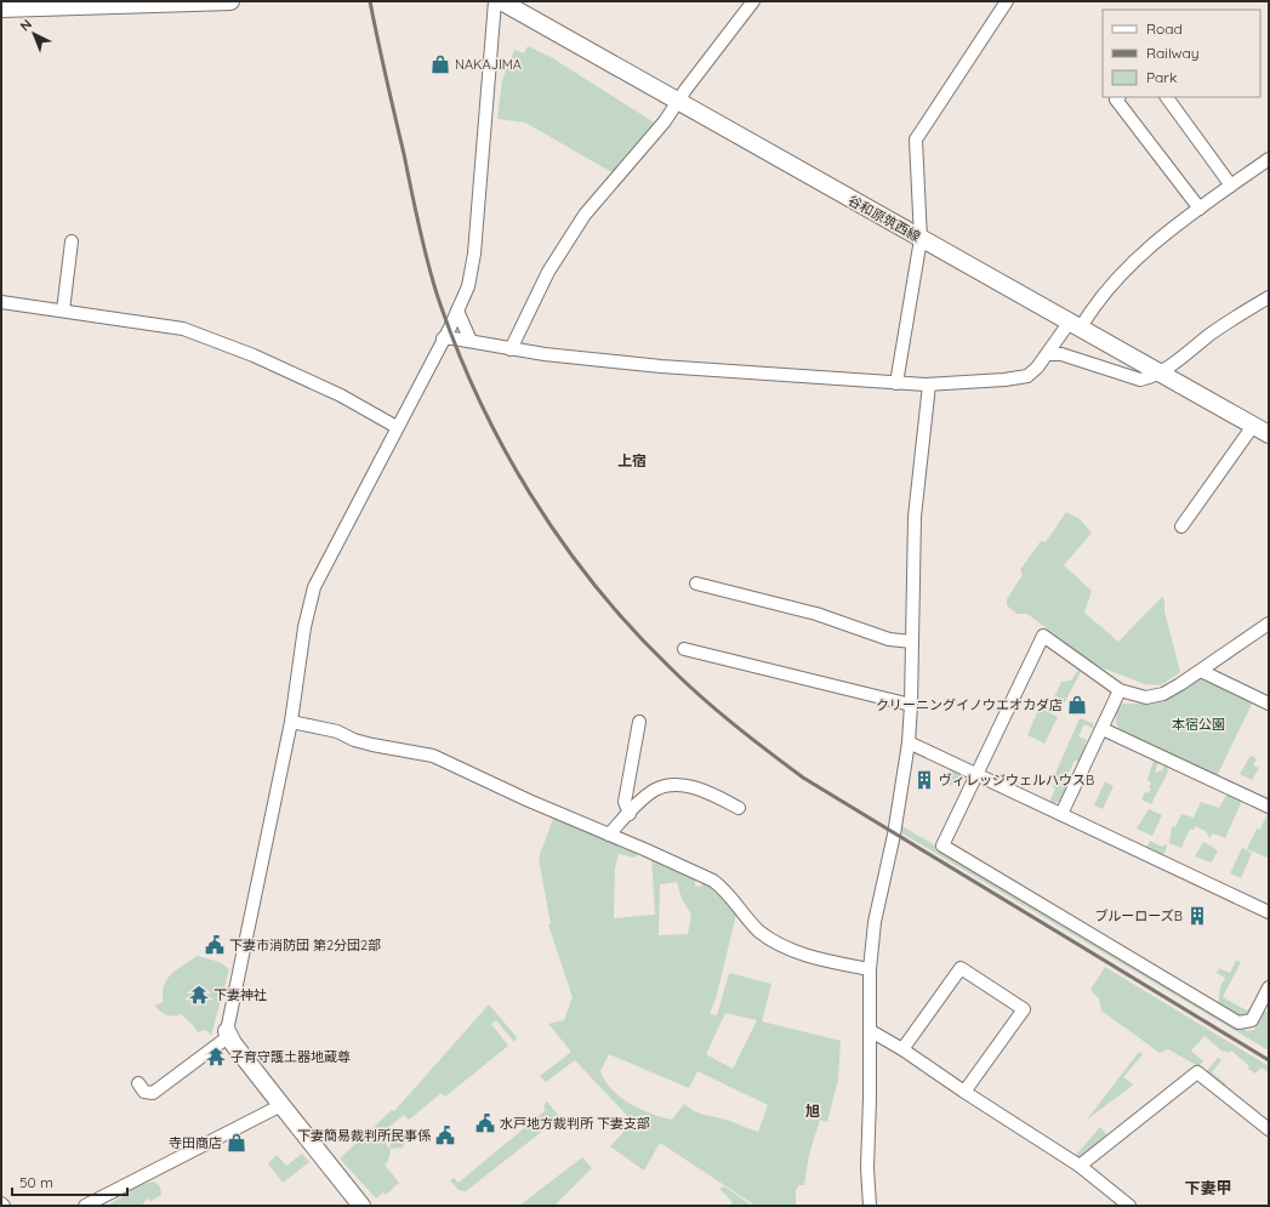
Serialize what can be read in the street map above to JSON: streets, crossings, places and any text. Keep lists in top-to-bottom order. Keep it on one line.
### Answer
{"streets":{"main road":["谷和原筑西線"]},"districts":["上宿","旭","下妻甲"],"parks":["本宿公園"],"places":{"shop":["NAKAJIMA","クリーニングイノウエオカダ店","寺田商店"],"building":["ヴィレッジウェルハウスB","ブルーローズB"],"public building":["下妻市消防団 第2分団2部","水戸地方裁判所 下妻支部","下妻簡易裁判所民事係"],"temple":["下妻神社","子育守護土器地蔵尊"]},"legend":["Road","Railway","Park"],"scale_bar":"50 m","north":"top left"}
